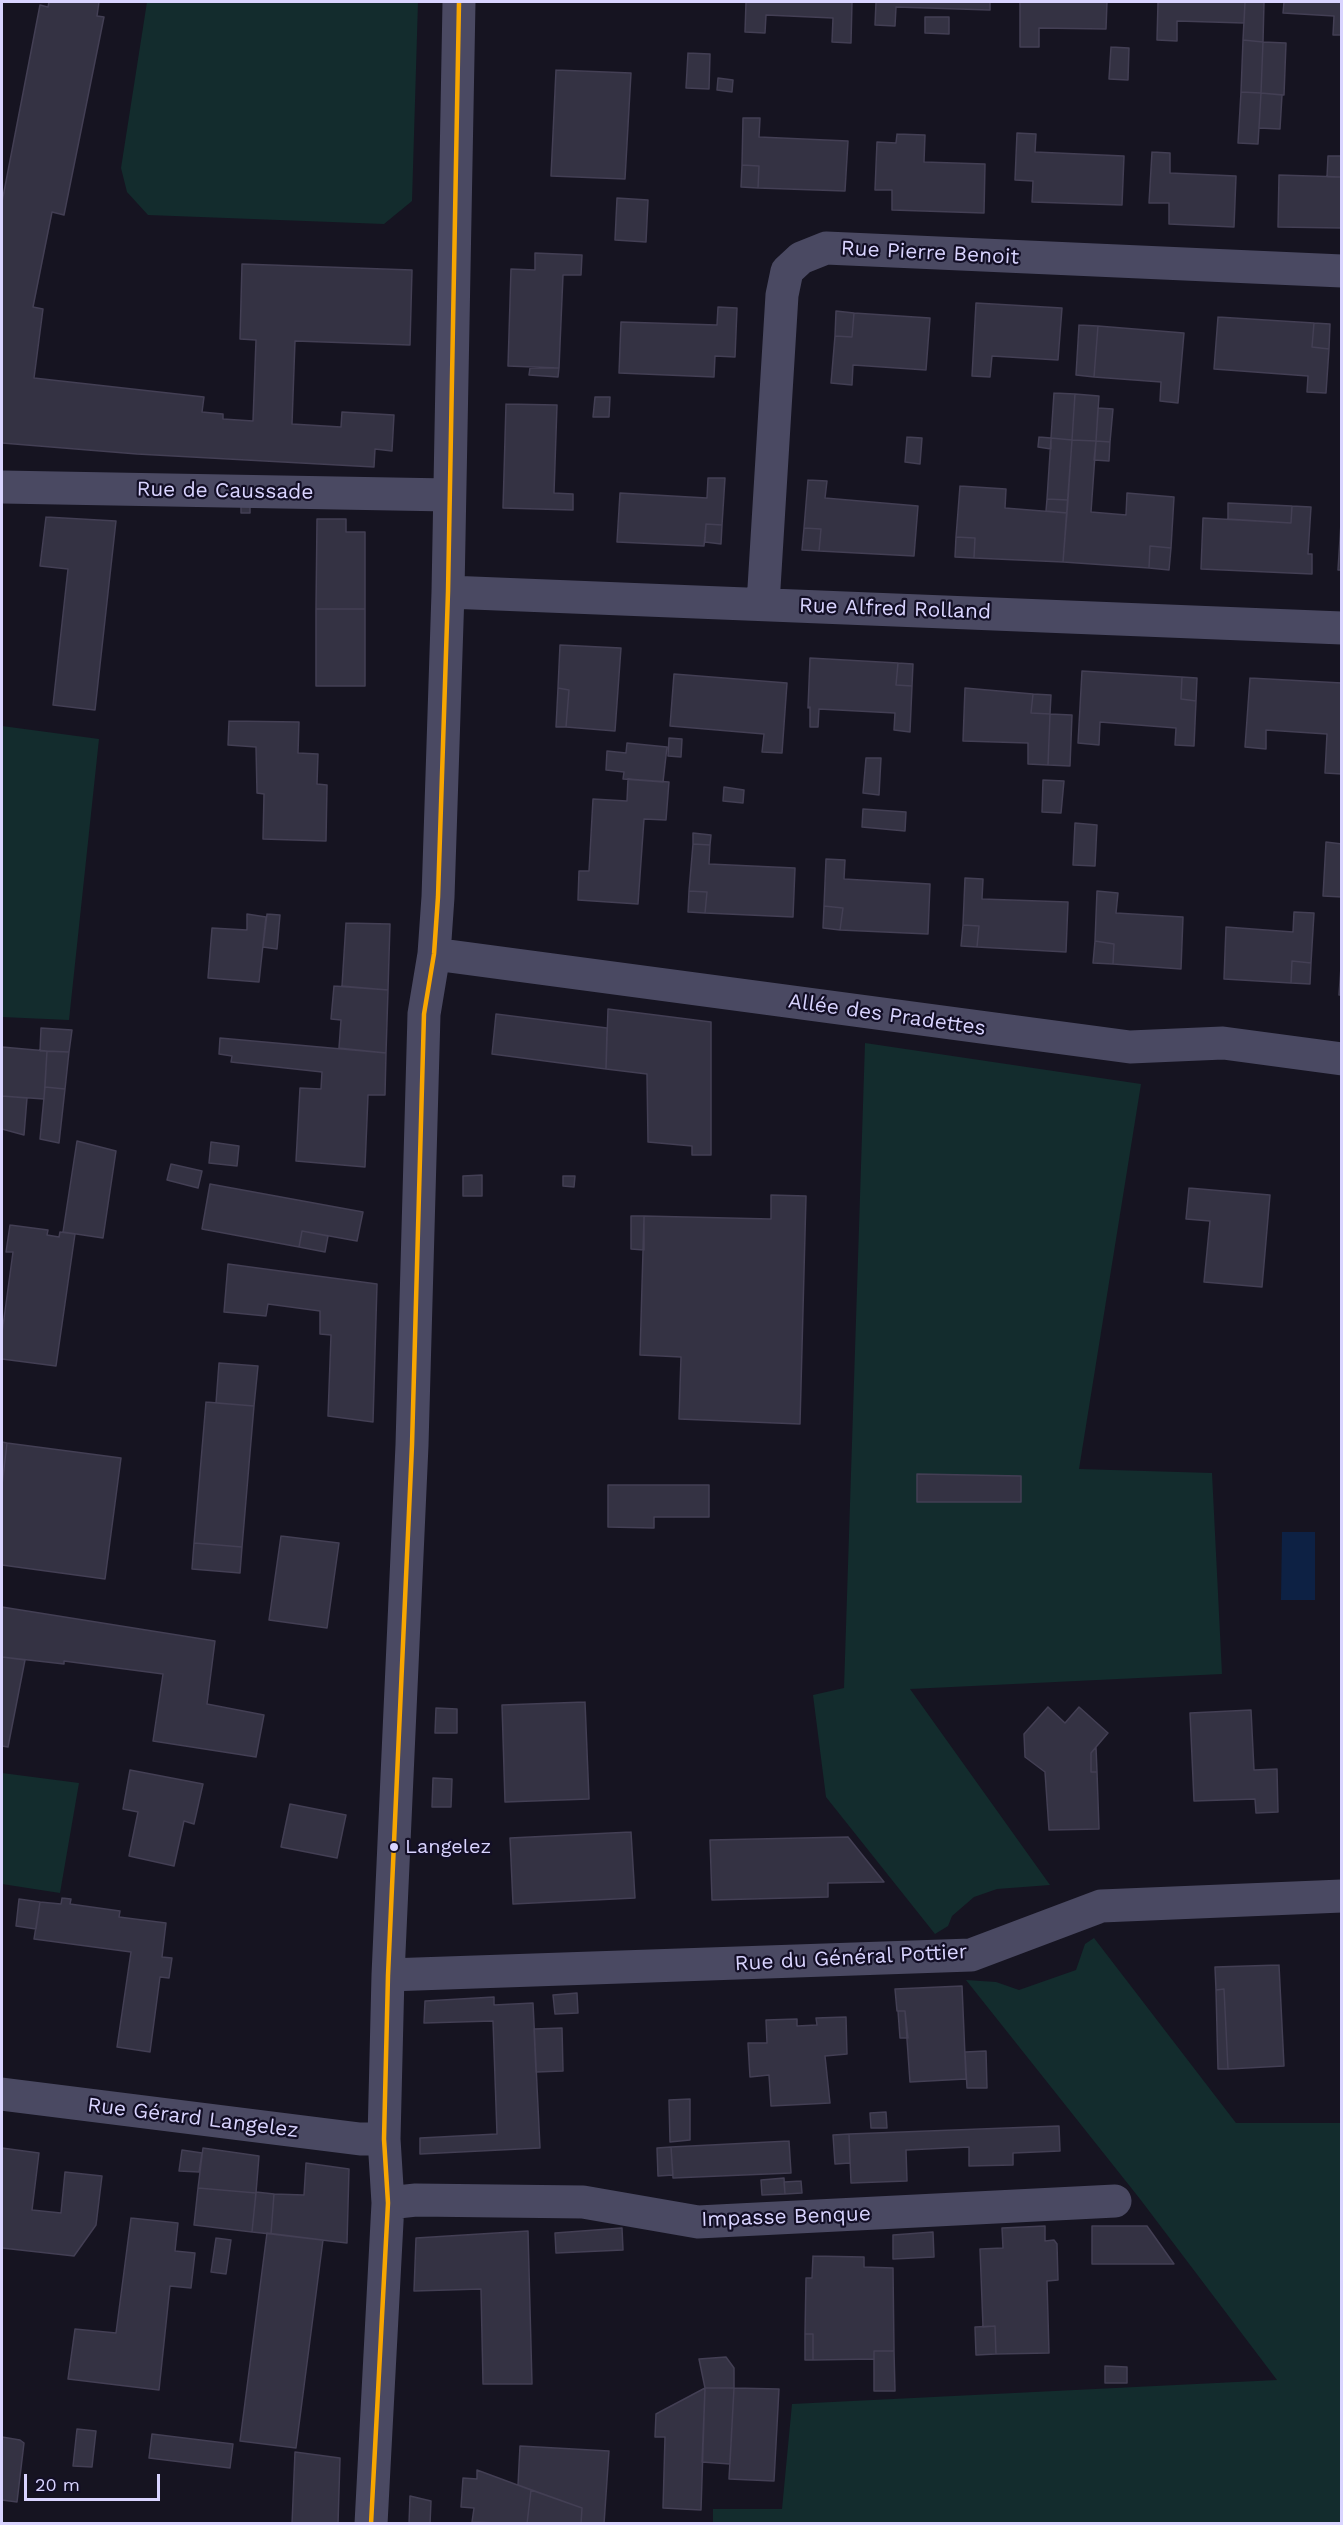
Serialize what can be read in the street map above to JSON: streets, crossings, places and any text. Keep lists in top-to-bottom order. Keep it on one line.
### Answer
{"streets":{"street":["Rue Pierre Benoit","Rue de Caussade","Rue Alfred Rolland","Allée des Pradettes","Rue du Général Pottier","Rue Gérard Langelez","Impasse Benque"]},"crossings":[["Rue Pierre Benoit","Rue Alfred Rolland"]],"places":["Langelez"],"scale_bar":"20 m"}
